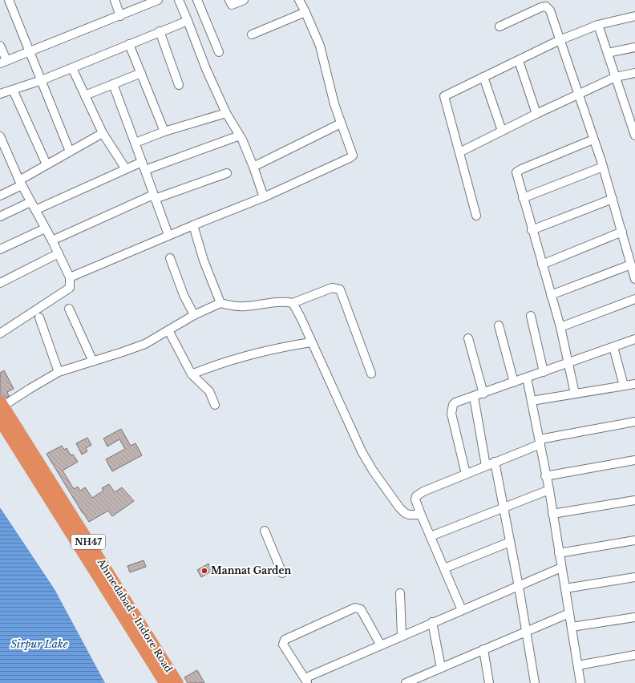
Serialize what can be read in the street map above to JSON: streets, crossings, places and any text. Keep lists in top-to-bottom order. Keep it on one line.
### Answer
{"streets":{"highway":["NH47","Ahmedabad - Indore Road"]},"water":["Sirpur Lake"],"places":["Mannat Garden"]}
